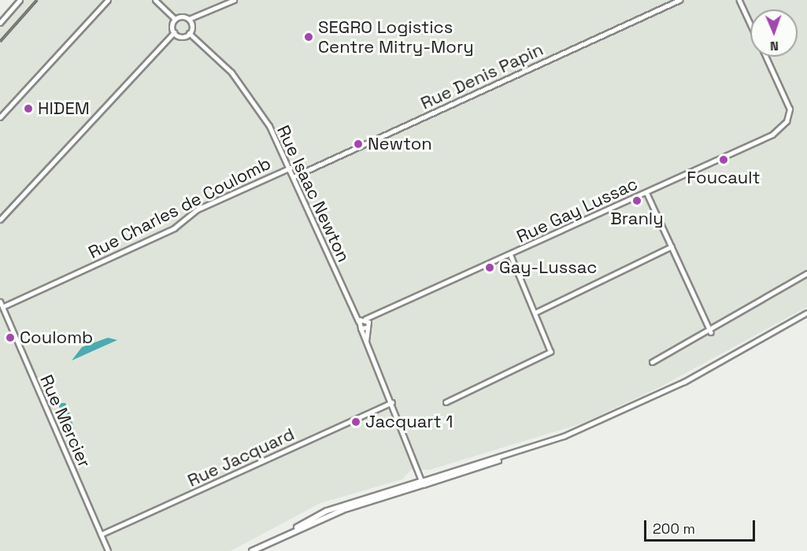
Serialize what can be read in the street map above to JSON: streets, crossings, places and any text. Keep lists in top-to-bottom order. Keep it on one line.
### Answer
{"streets":{"street":["Rue Denis Papin","Rue Isaac Newton","Rue Charles de Coulomb","Rue Gay Lussac","Rue Mercier","Rue Jacquard"]},"crossings":[["Rue Denis Papin","Rue Isaac Newton"],["Rue Isaac Newton","Rue Charles de Coulomb"],["Rue Isaac Newton","Rue Gay Lussac"],["Rue Charles de Coulomb","Rue Mercier"],["Rue Mercier","Rue Jacquard"]],"places":["SEGRO Logistics Centre Mitry-Mory","HIDEM","Newton","Foucault","Branly","Gay-Lussac","Coulomb","Jacquart 1"],"scale_bar":"200 m","north":"bottom"}
